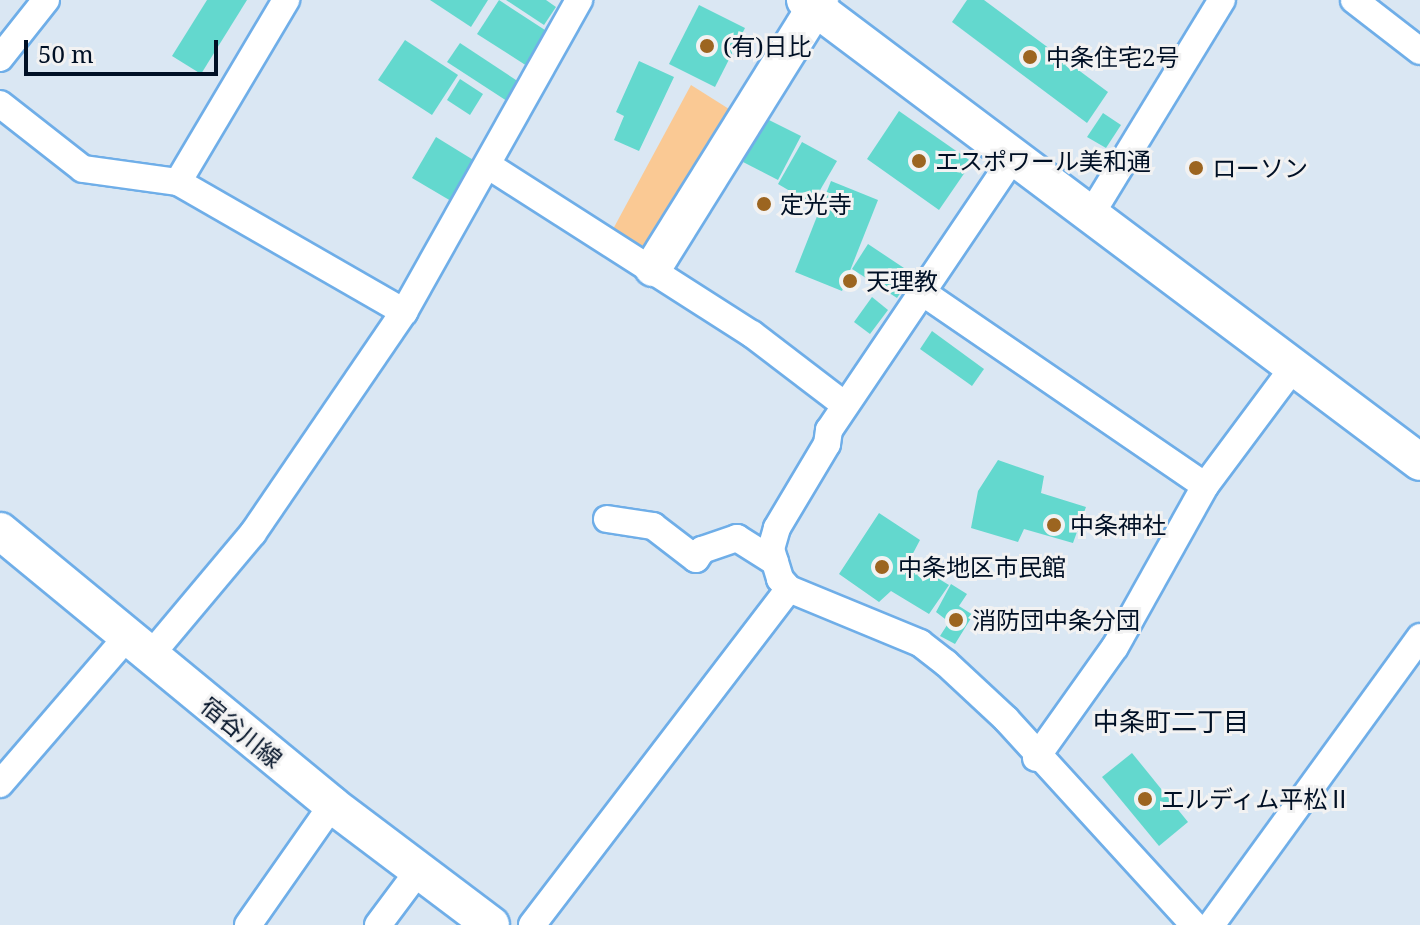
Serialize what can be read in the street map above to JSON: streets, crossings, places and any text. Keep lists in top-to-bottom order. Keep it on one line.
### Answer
{"streets":{"street":["宿谷川線"]},"districts":["中条町二丁目"],"places":["(有)日比","中条住宅2号","エスポワール美和通","ローソン","定光寺","天理教","中条神社","中条地区市民館","消防団中条分団","エルディム平松Ⅱ"],"scale_bar":"50 m"}
